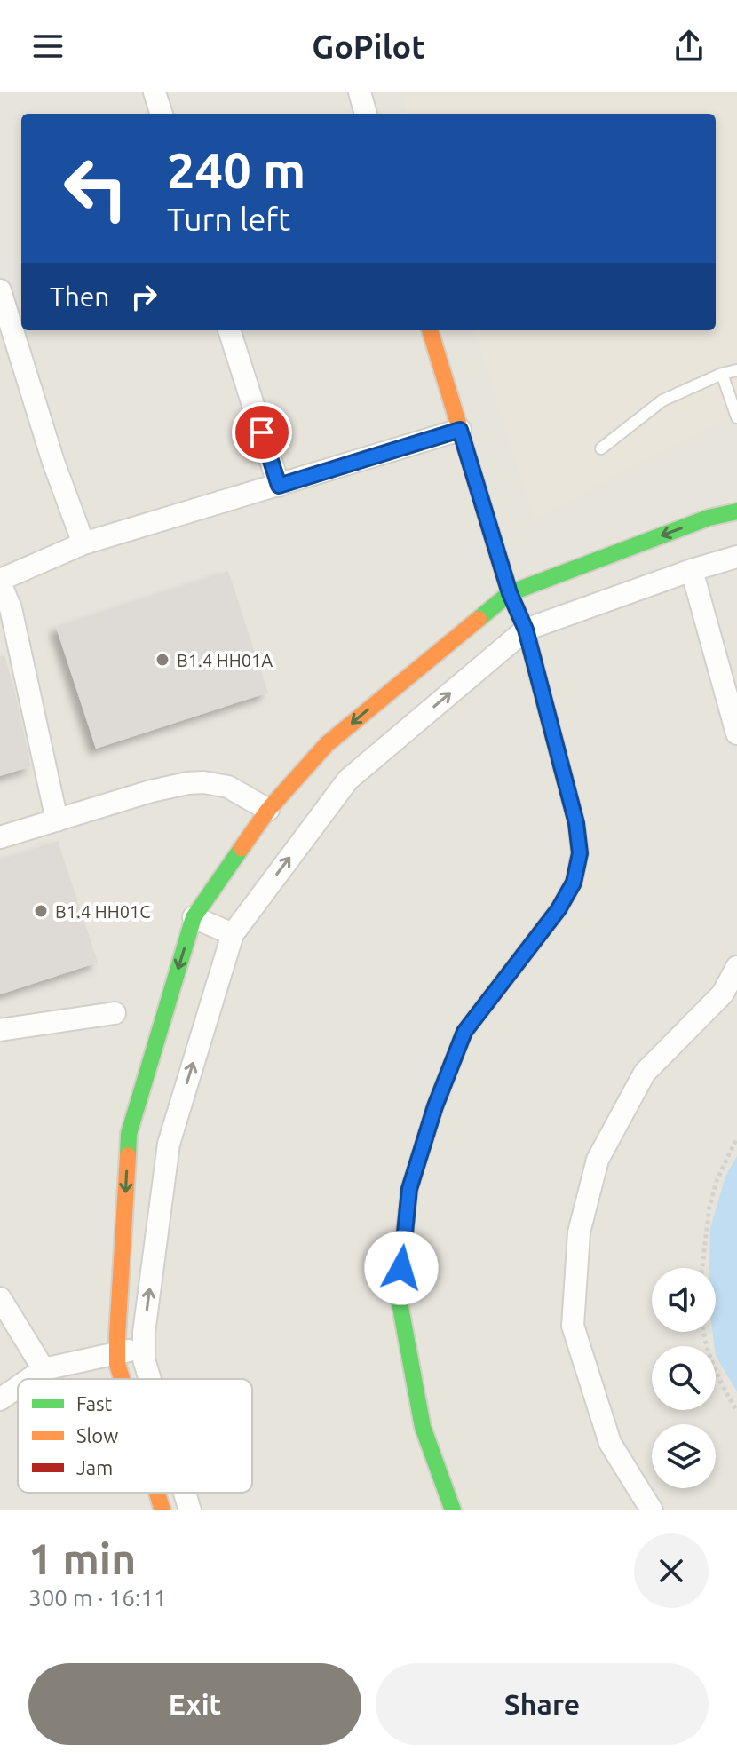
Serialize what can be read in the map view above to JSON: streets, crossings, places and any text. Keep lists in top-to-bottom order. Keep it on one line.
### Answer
{"places":["B1.4 HH01A","B1.4 HH01C"],"legend":["Fast","Slow","Jam"],"page":{"header":"GoPilot","turn":["240 m","Turn left"],"then":"Then","heading":["1 min","300 m · 16:11"],"buttons":["Exit","Share"]}}
